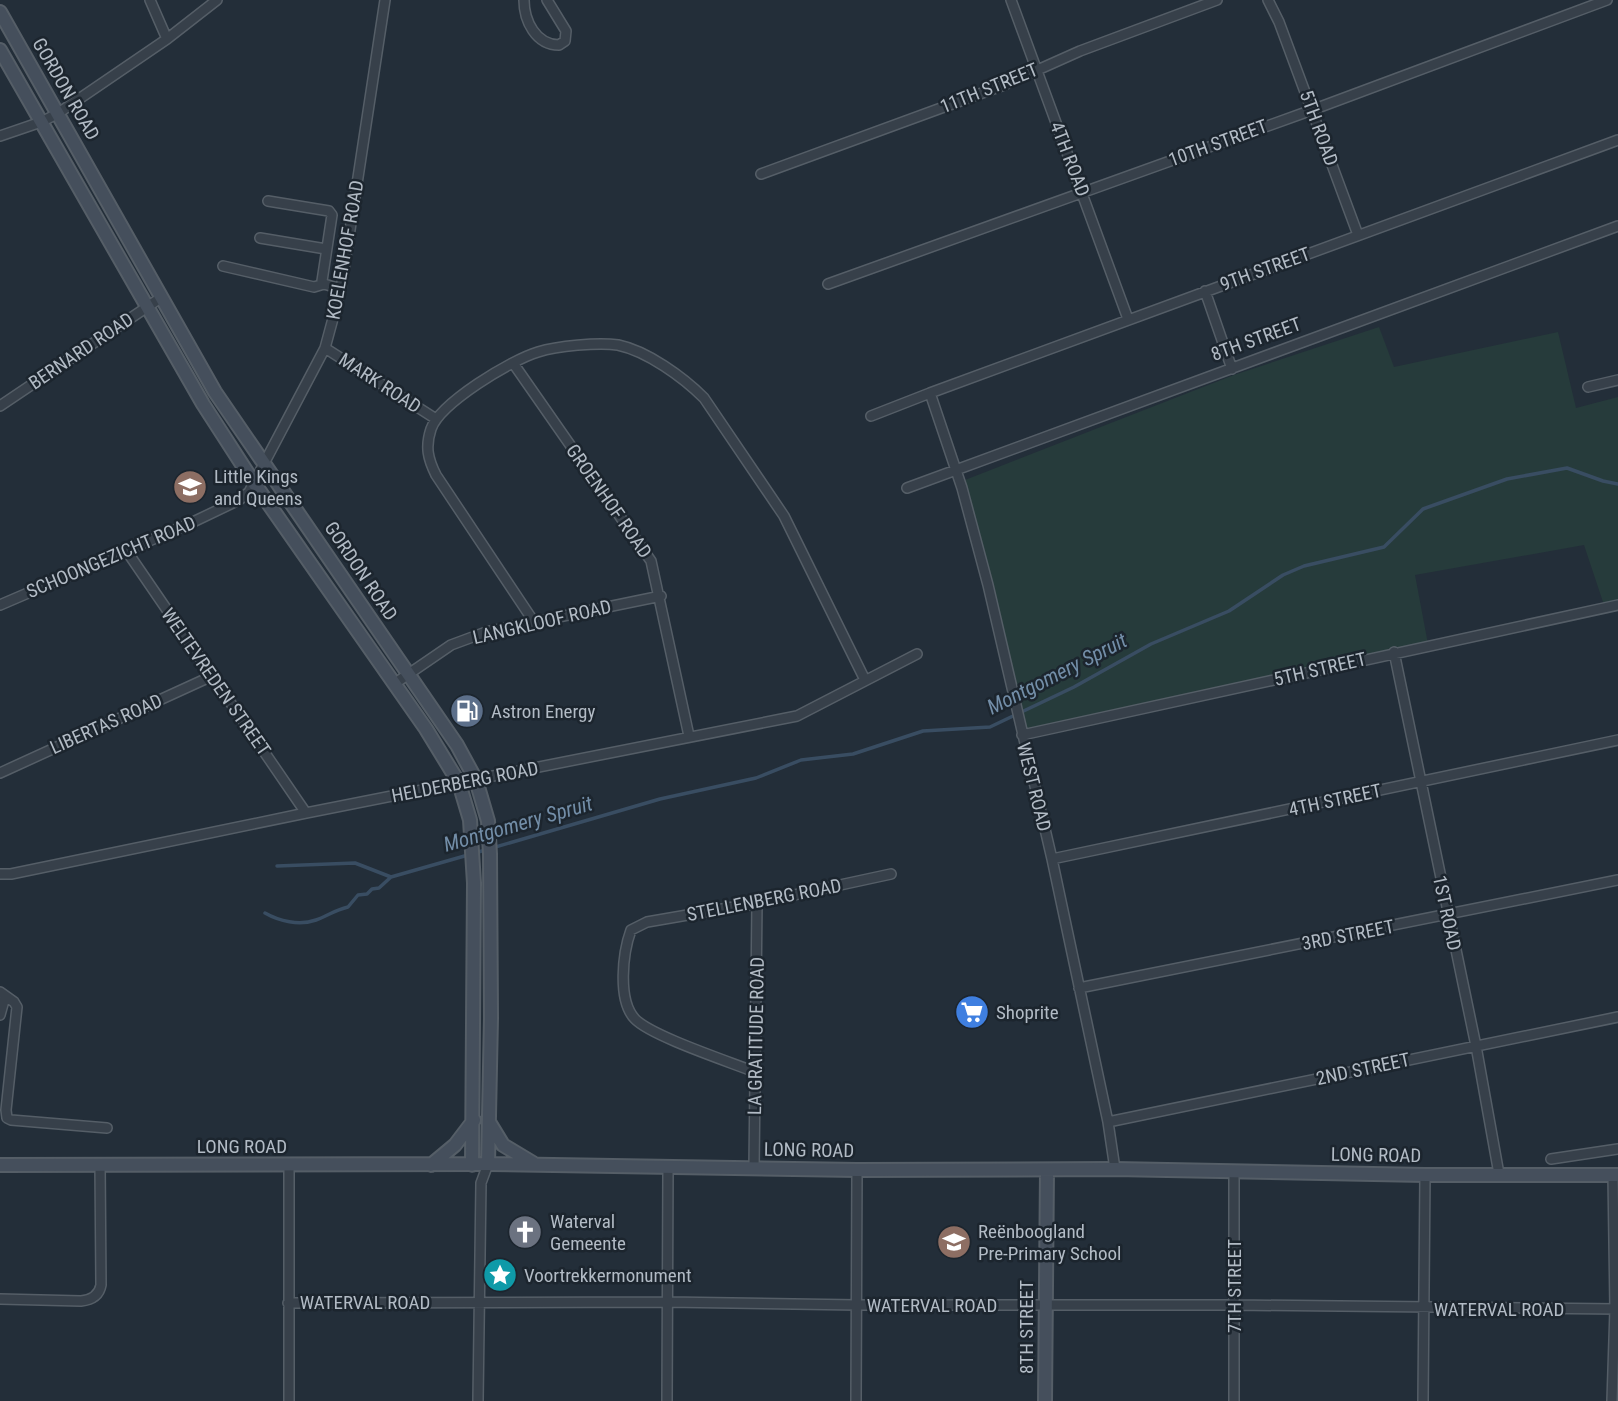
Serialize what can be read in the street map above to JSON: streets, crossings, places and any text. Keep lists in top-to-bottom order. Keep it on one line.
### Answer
{"streets":{"street":["11TH STREET","GORDON ROAD","5TH ROAD","10TH STREET","4TH ROAD","KOELENHOF ROAD","9TH STREET","8TH STREET","BERNARD ROAD","MARK ROAD","GROENHOF ROAD","SCHOONGEZICHT ROAD","LANGKLOOF ROAD","5TH STREET","WELTEVREDEN STREET","LIBERTAS ROAD","HELDERBERG ROAD","WEST ROAD","4TH STREET","STELLENBERG ROAD","1ST ROAD","3RD STREET","LA GRATITUDE ROAD","2ND STREET","LONG ROAD","7TH STREET","WATERVAL ROAD"]},"crossings":[["11TH STREET","4TH ROAD"],["GORDON ROAD","KOELENHOF ROAD"],["GORDON ROAD","BERNARD ROAD"],["GORDON ROAD","SCHOONGEZICHT ROAD"],["GORDON ROAD","LANGKLOOF ROAD"],["GORDON ROAD","HELDERBERG ROAD"],["GORDON ROAD","LONG ROAD"],["5TH ROAD","10TH STREET"],["5TH ROAD","9TH STREET"],["10TH STREET","4TH ROAD"],["4TH ROAD","9TH STREET"],["KOELENHOF ROAD","MARK ROAD"],["KOELENHOF ROAD","SCHOONGEZICHT ROAD"],["9TH STREET","WEST ROAD"],["8TH STREET","WEST ROAD"],["8TH STREET","LONG ROAD"],["8TH STREET","WATERVAL ROAD"],["GROENHOF ROAD","LANGKLOOF ROAD"],["GROENHOF ROAD","HELDERBERG ROAD"],["SCHOONGEZICHT ROAD","WELTEVREDEN STREET"],["5TH STREET","WEST ROAD"],["5TH STREET","1ST ROAD"],["WELTEVREDEN STREET","LIBERTAS ROAD"],["WELTEVREDEN STREET","HELDERBERG ROAD"],["WEST ROAD","4TH STREET"],["WEST ROAD","3RD STREET"],["WEST ROAD","2ND STREET"],["WEST ROAD","LONG ROAD"],["4TH STREET","1ST ROAD"],["STELLENBERG ROAD","LA GRATITUDE ROAD"],["1ST ROAD","3RD STREET"],["1ST ROAD","2ND STREET"],["1ST ROAD","LONG ROAD"],["LA GRATITUDE ROAD","LONG ROAD"],["LONG ROAD","7TH STREET"],["7TH STREET","WATERVAL ROAD"]],"water":["Montgomery Spruit"],"places":{"school or university":["Little Kings and Queens","Reënboogland Pre-Primary School"],"fuel station":["Astron Energy"],"supermarket":["Shoprite"],"church":["Waterval Gemeente"],"place":["Voortrekkermonument"]}}
